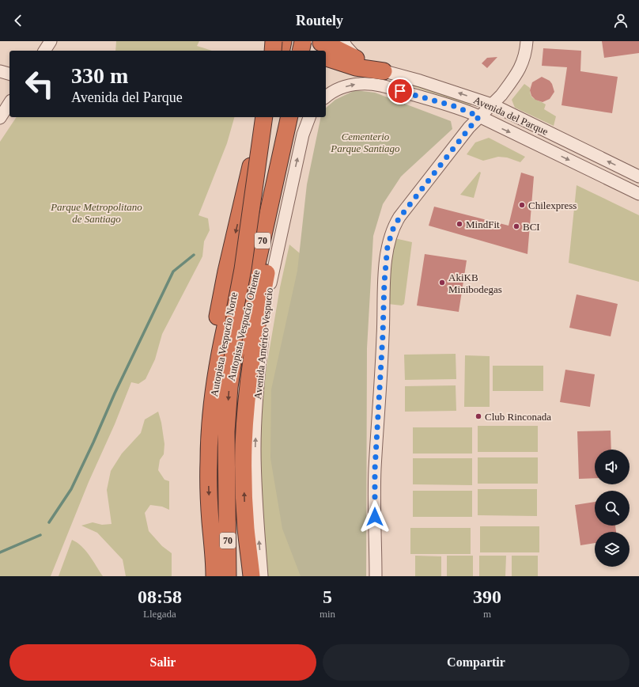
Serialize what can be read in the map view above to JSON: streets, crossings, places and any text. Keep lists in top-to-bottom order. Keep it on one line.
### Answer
{"streets":{"highway":["70","Autopista Vespucio Oriente","Autopista Vespucio Norte"],"street":["Avenida del Parque","Avenida Américo Vespucio"]},"one_way":["Avenida Américo Vespucio"],"parks":["Cementerio Parque Santiago","Parque Metropolitano de Santiago"],"places":["Chilexpress","MindFit","BCI","AkiKB Minibodegas","Club Rinconada"],"page":{"header":"Routely","turn":["330 m","Avenida del Parque"],"eta":["08:58","Llegada","5","min","390","m"],"buttons":["Salir","Compartir"]}}
